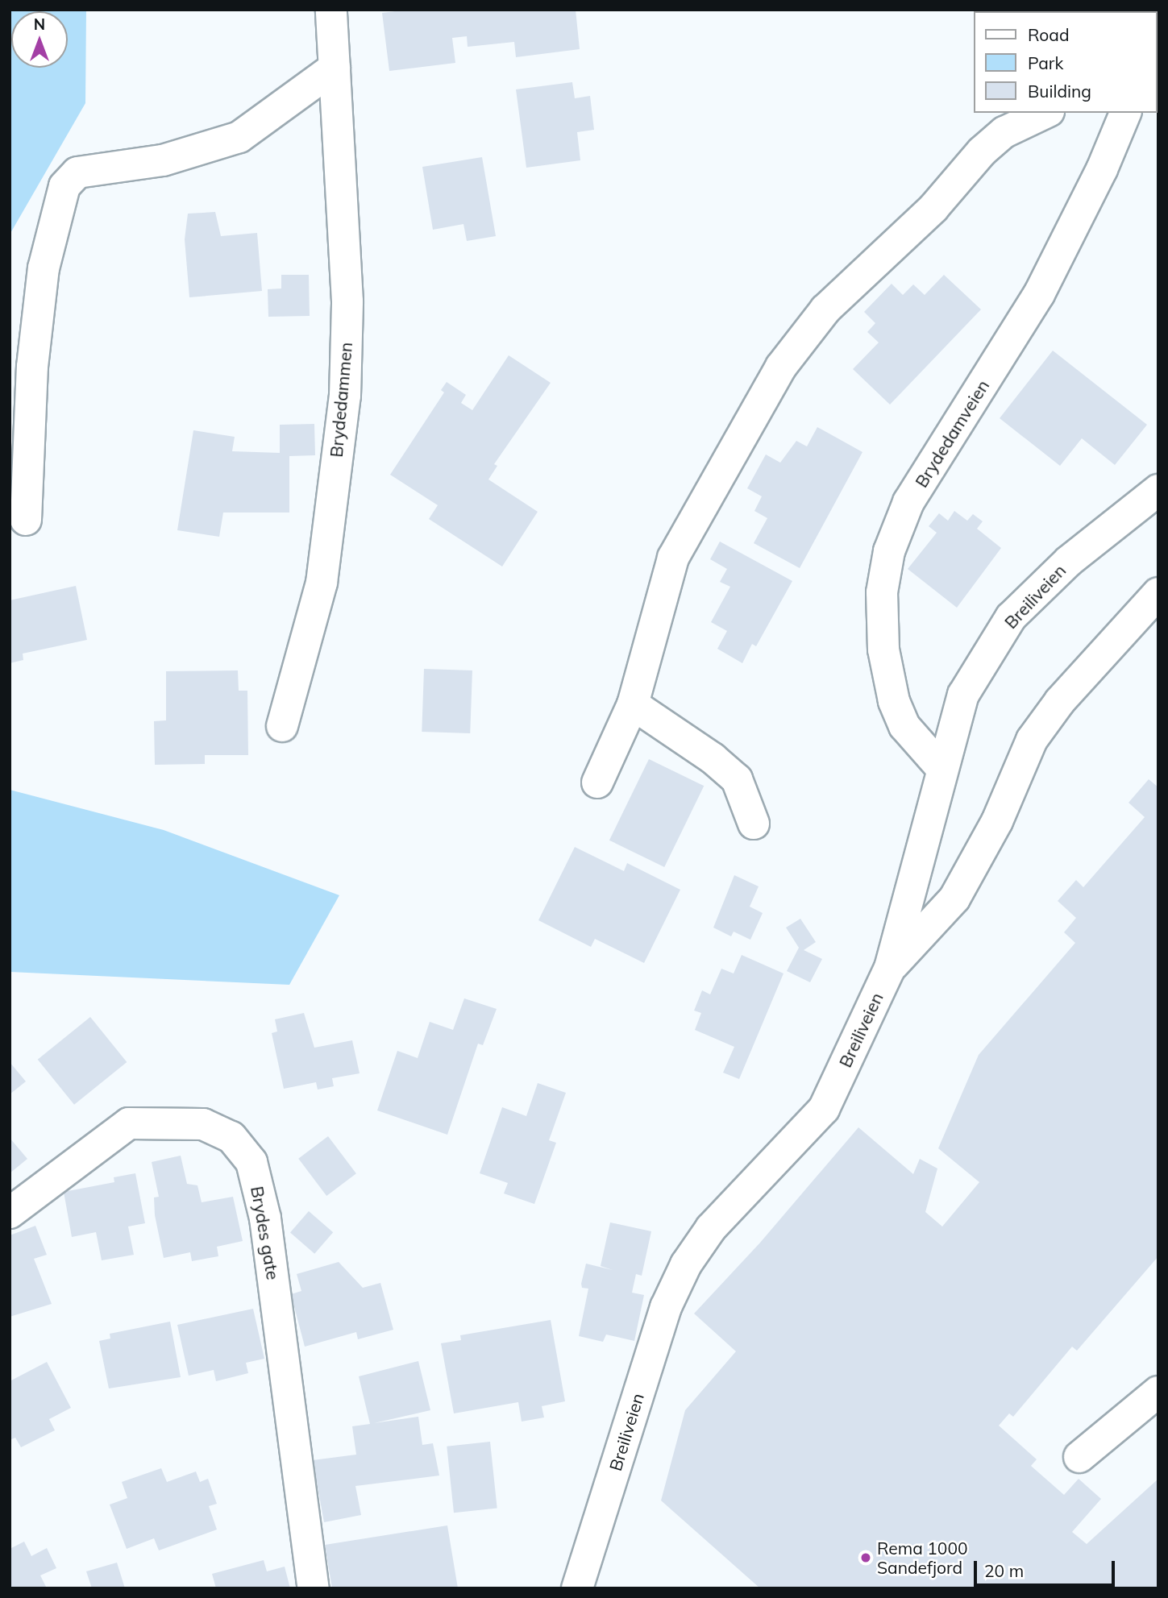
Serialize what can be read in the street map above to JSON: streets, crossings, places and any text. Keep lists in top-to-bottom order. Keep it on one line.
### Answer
{"streets":{"street":["Brydedammen","Brydedamveien","Breiliveien","Brydes gate"]},"crossings":[["Brydedamveien","Breiliveien"]],"places":["Rema 1000 Sandefjord"],"legend":["Road","Park","Building"],"scale_bar":"20 m","north":"top"}
